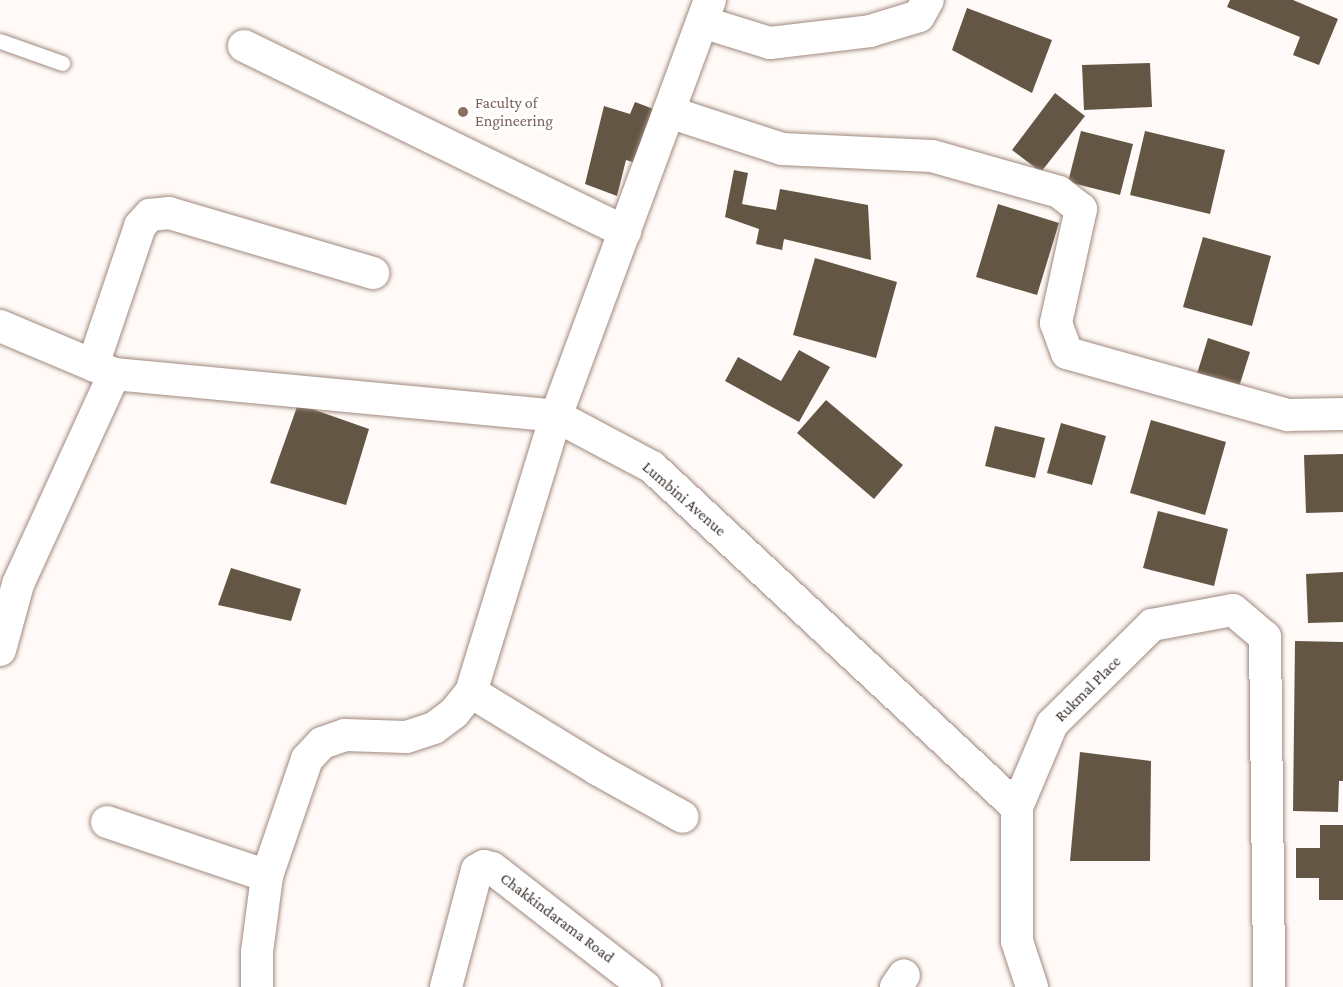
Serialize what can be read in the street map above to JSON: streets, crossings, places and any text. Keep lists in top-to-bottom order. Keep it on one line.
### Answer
{"streets":{"street":["Lumbini Avenue","Rukmal Place","Chakkindarama Road"]},"crossings":[["Lumbini Avenue","Rukmal Place"]],"places":["Faculty of Engineering"]}
